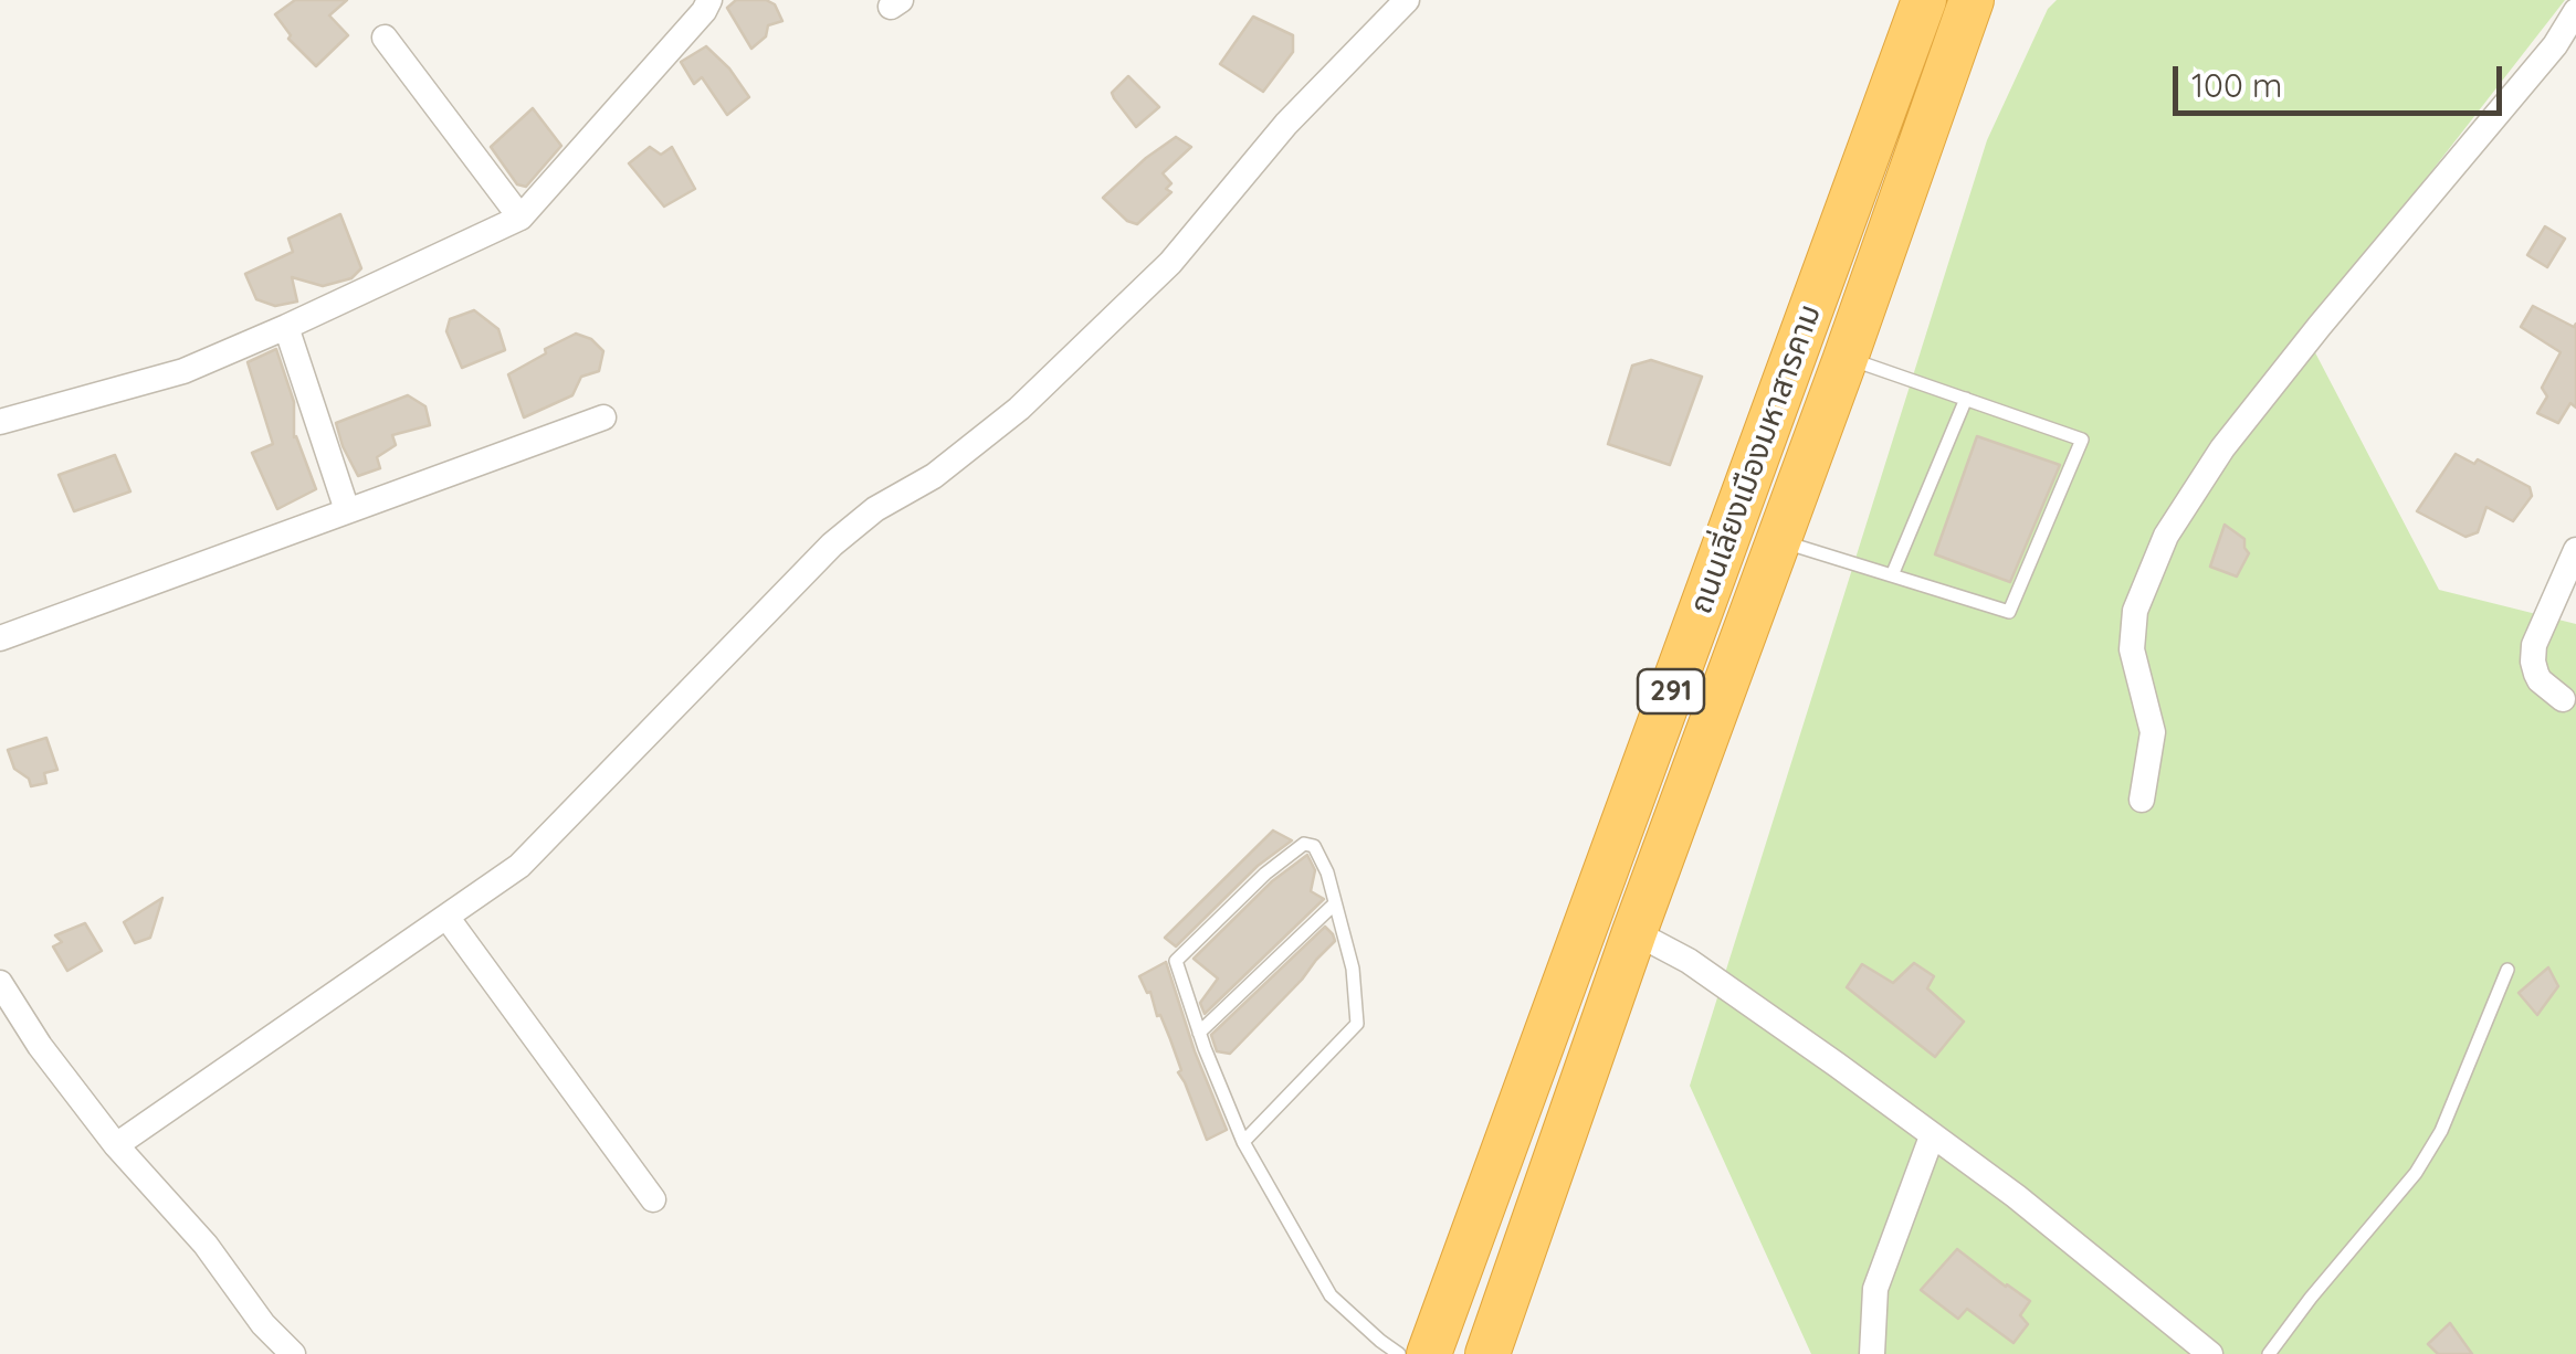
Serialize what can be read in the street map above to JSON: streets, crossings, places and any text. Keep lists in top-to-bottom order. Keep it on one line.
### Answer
{"streets":{"highway":["ถนนเลี่ยงเมืองมหาสารคาม","291"]},"scale_bar":"100 m"}
